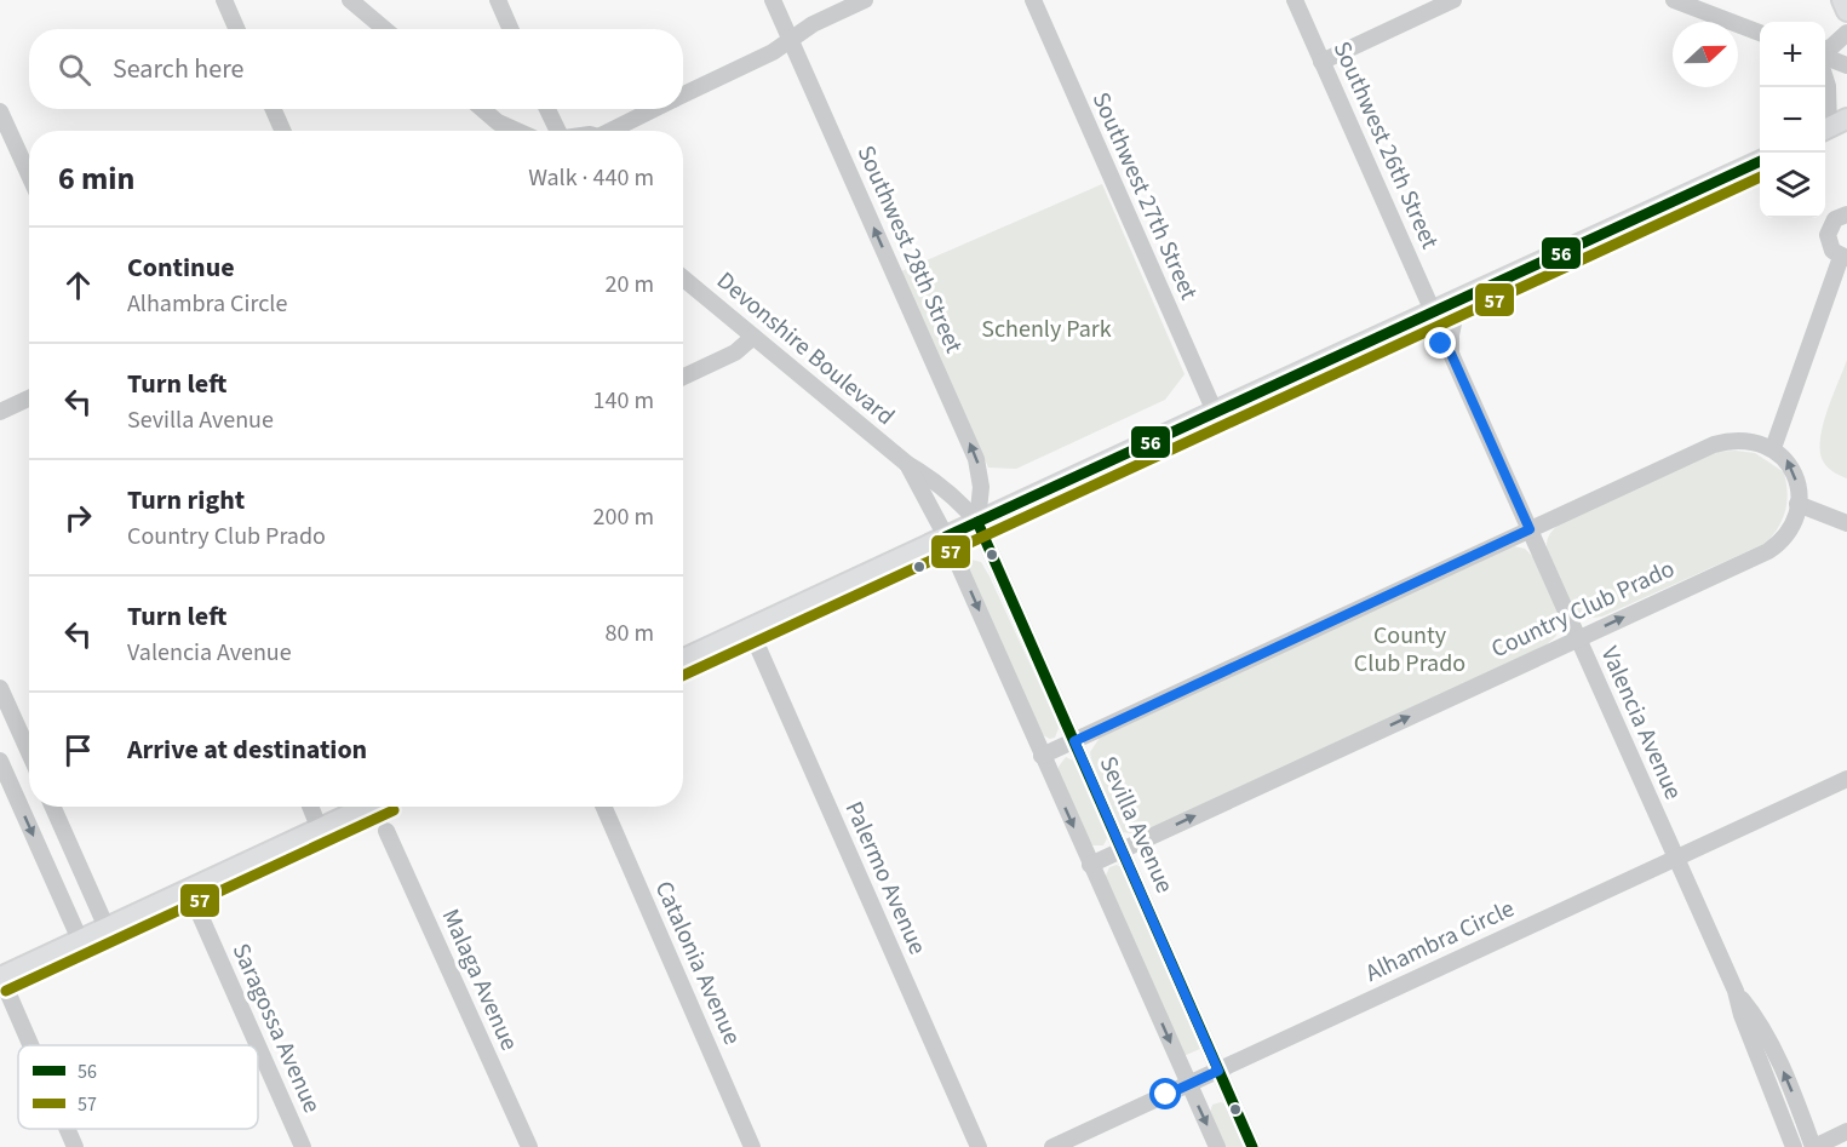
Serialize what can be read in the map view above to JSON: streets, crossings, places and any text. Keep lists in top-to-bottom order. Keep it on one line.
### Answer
{"streets":{"street":["Southwest 26th Street","Southwest 27th Street","Southwest 28th Street","Devonshire Boulevard","Country Club Prado","Valencia Avenue","Sevilla Avenue","Palermo Avenue","Alhambra Circle","Catalonia Avenue","Malaga Avenue","Saragossa Avenue"]},"crossings":[["Southwest 28th Street","Devonshire Boulevard"],["Southwest 28th Street","Sevilla Avenue"],["Devonshire Boulevard","Sevilla Avenue"],["Country Club Prado","Valencia Avenue"],["Country Club Prado","Sevilla Avenue"],["Valencia Avenue","Alhambra Circle"],["Sevilla Avenue","Alhambra Circle"]],"one_way":["Southwest 28th Street"],"parks":["Schenly Park","County Club Prado"],"lines":["transit line 56","transit line 57"],"legend":["56","57"],"north":"right","page":{"map_buttons":["+","−"],"search":"Search here","heading":["6 min","Walk · 440 m"],"list":[["Continue","Alhambra Circle","20 m"],["Turn left","Sevilla Avenue","140 m"],["Turn right","Country Club Prado","200 m"],["Turn left","Valencia Avenue","80 m"],"Arrive at destination"]}}
